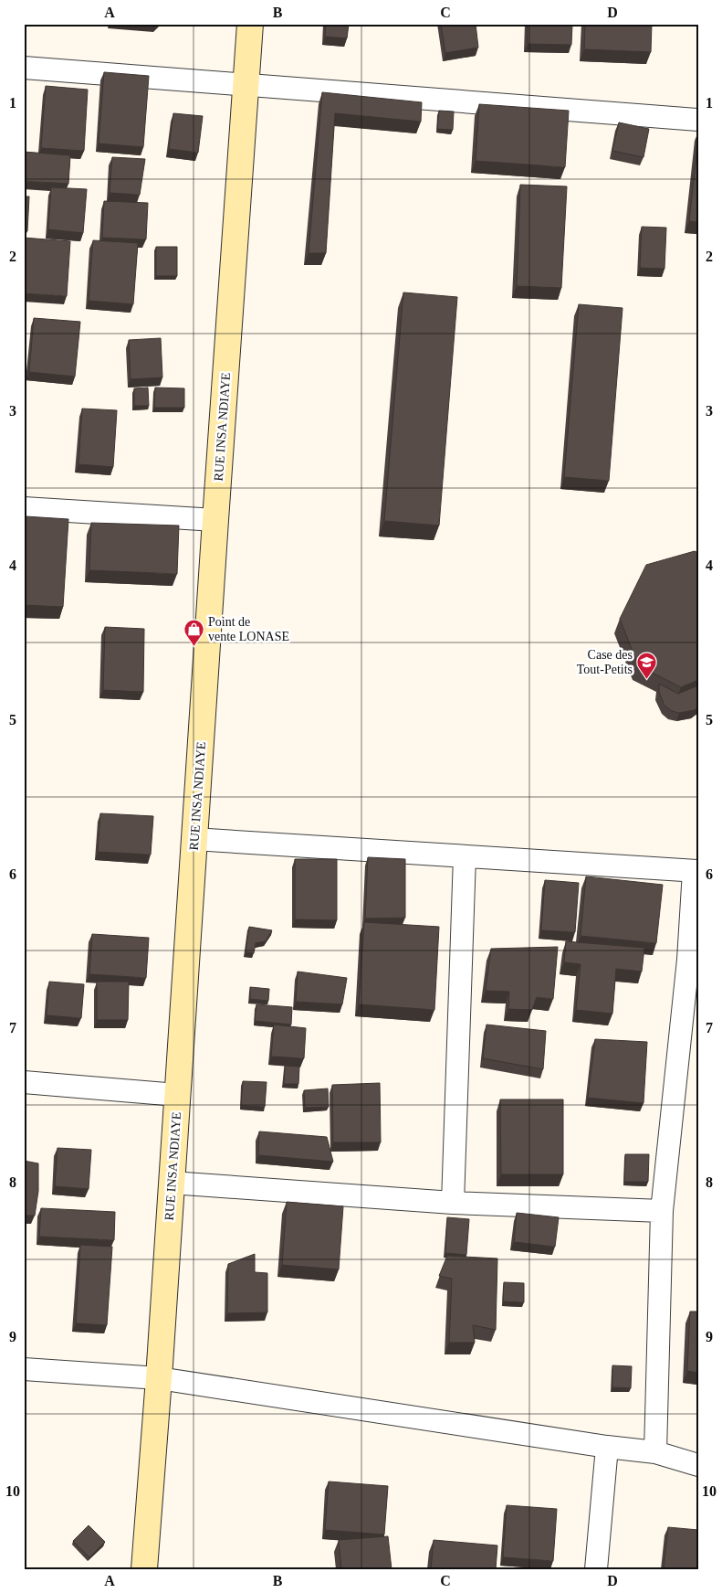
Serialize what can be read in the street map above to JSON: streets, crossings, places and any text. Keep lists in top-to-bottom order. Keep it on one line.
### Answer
{"streets":{"main road":["RUE INSA NDIAYE"]},"places":{"shop":["Point de vente LONASE"],"school or university":["Case des Tout-Petits"]},"grid":{"columns":["A","B","C","D"],"rows":["1","2","3","4","5","6","7","8","9","10"]}}
